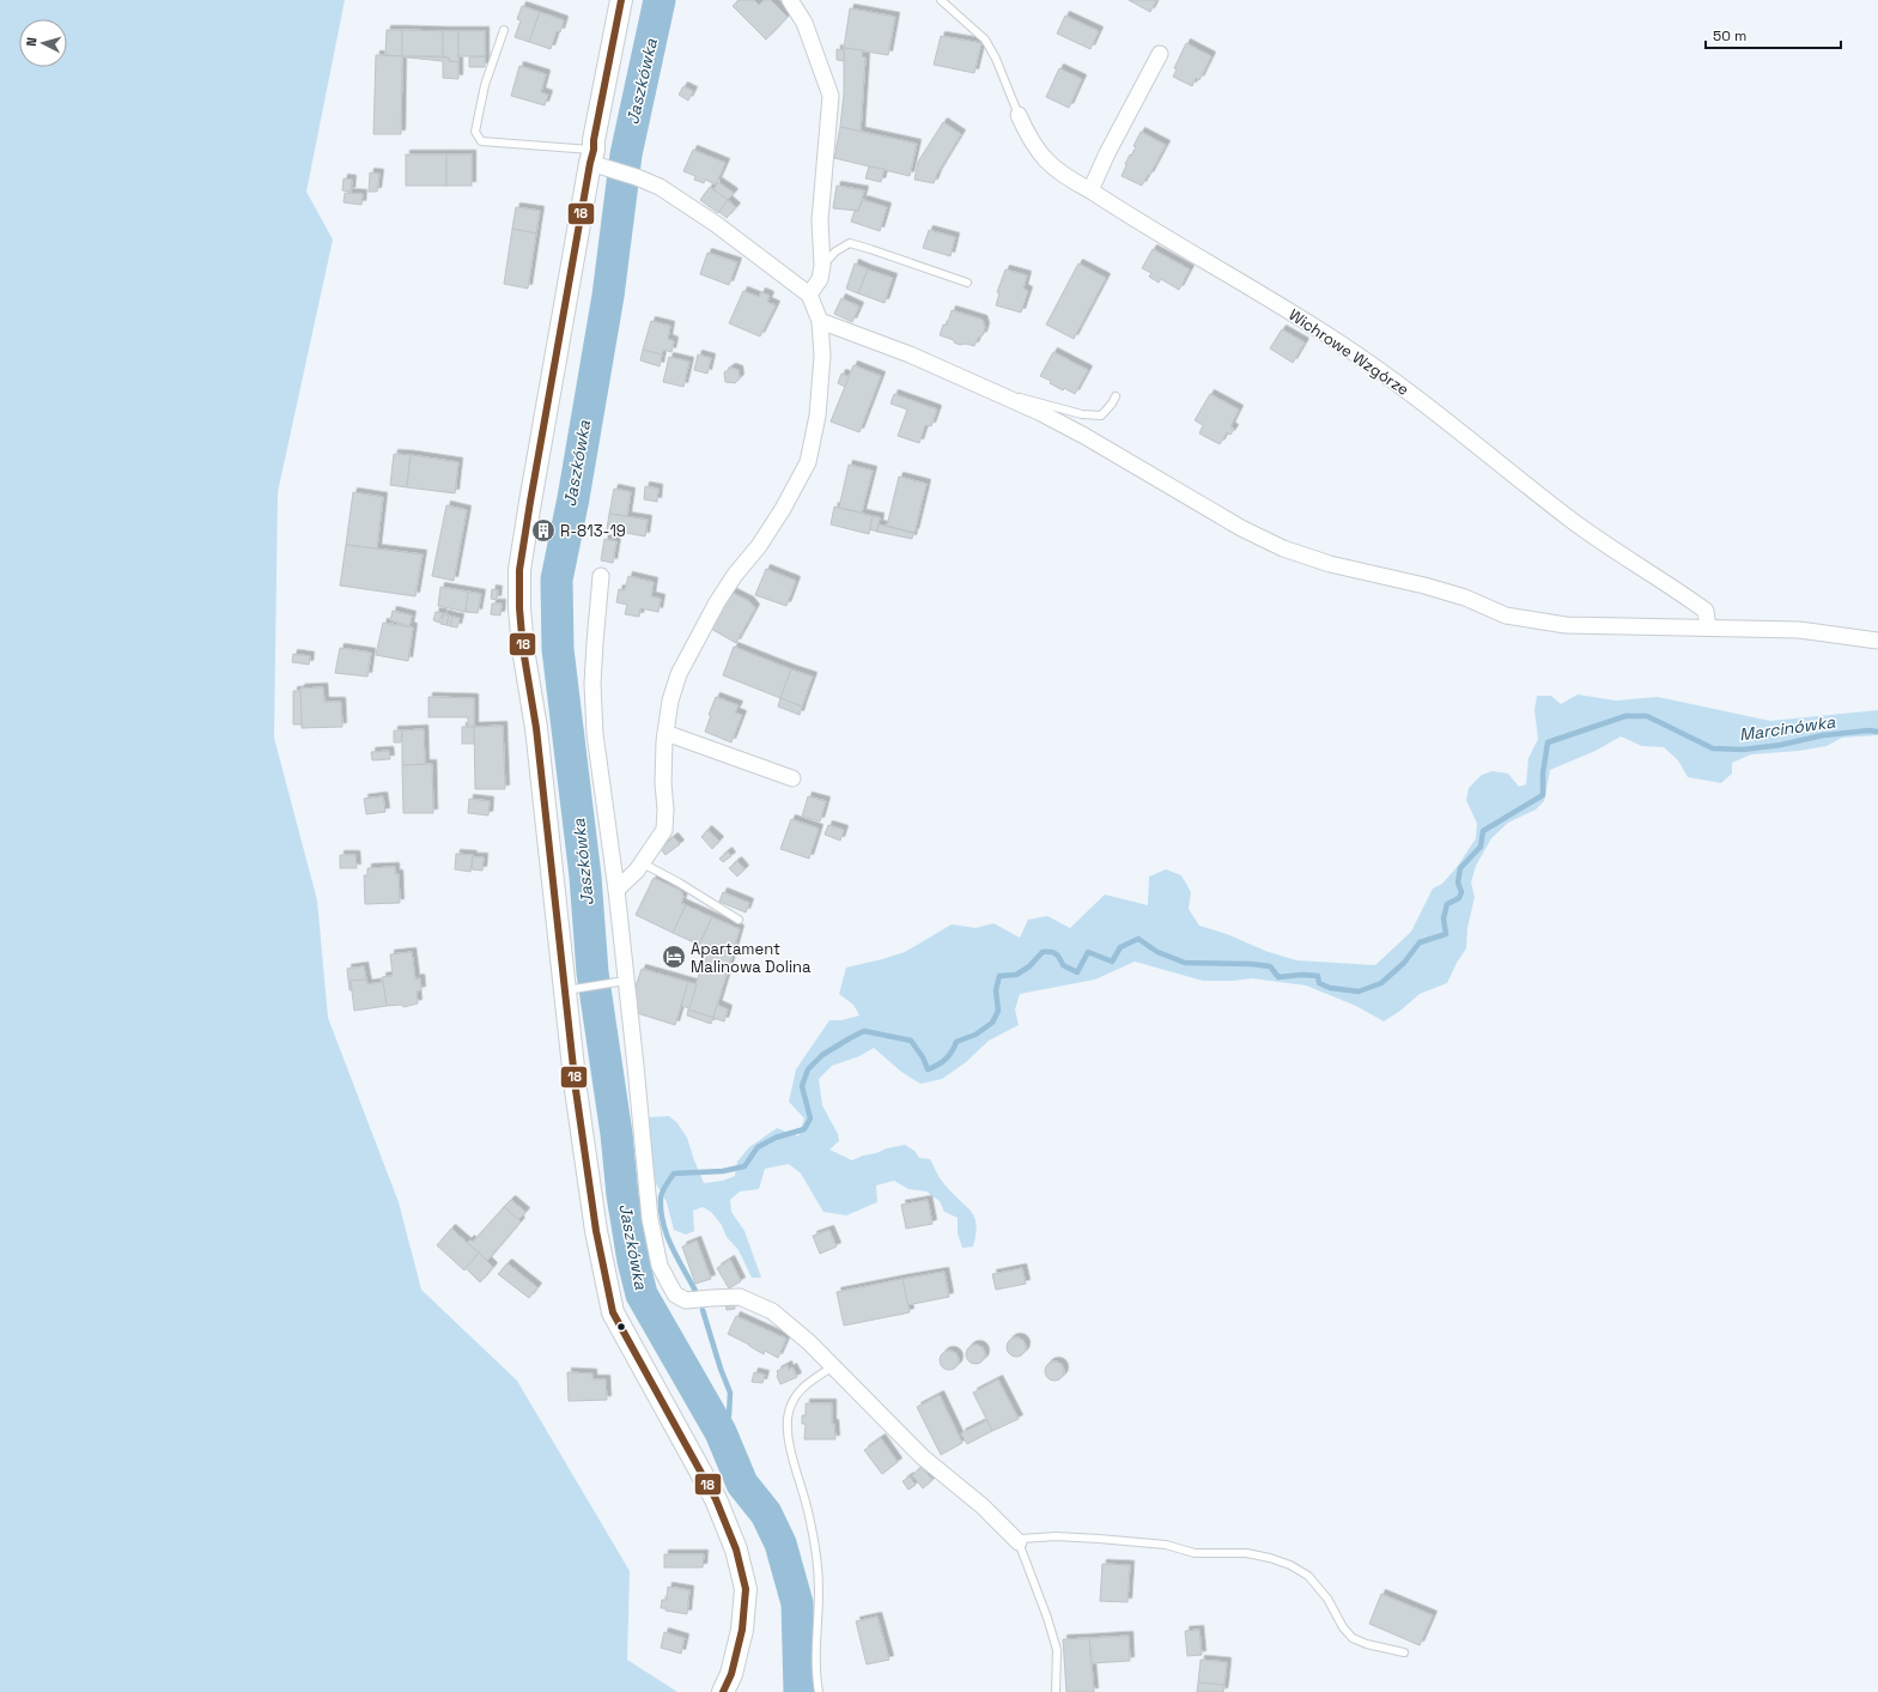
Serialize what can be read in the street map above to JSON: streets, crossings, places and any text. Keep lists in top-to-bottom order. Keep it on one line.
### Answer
{"streets":{"street":["Wichrowe Wzgórze"]},"water":["Jaszkówka","Marcinówka"],"places":{"building":["R-813-19"],"hotel":["Apartament Malinowa Dolina"]},"lines":["transit line 18"],"scale_bar":"50 m","north":"left"}
